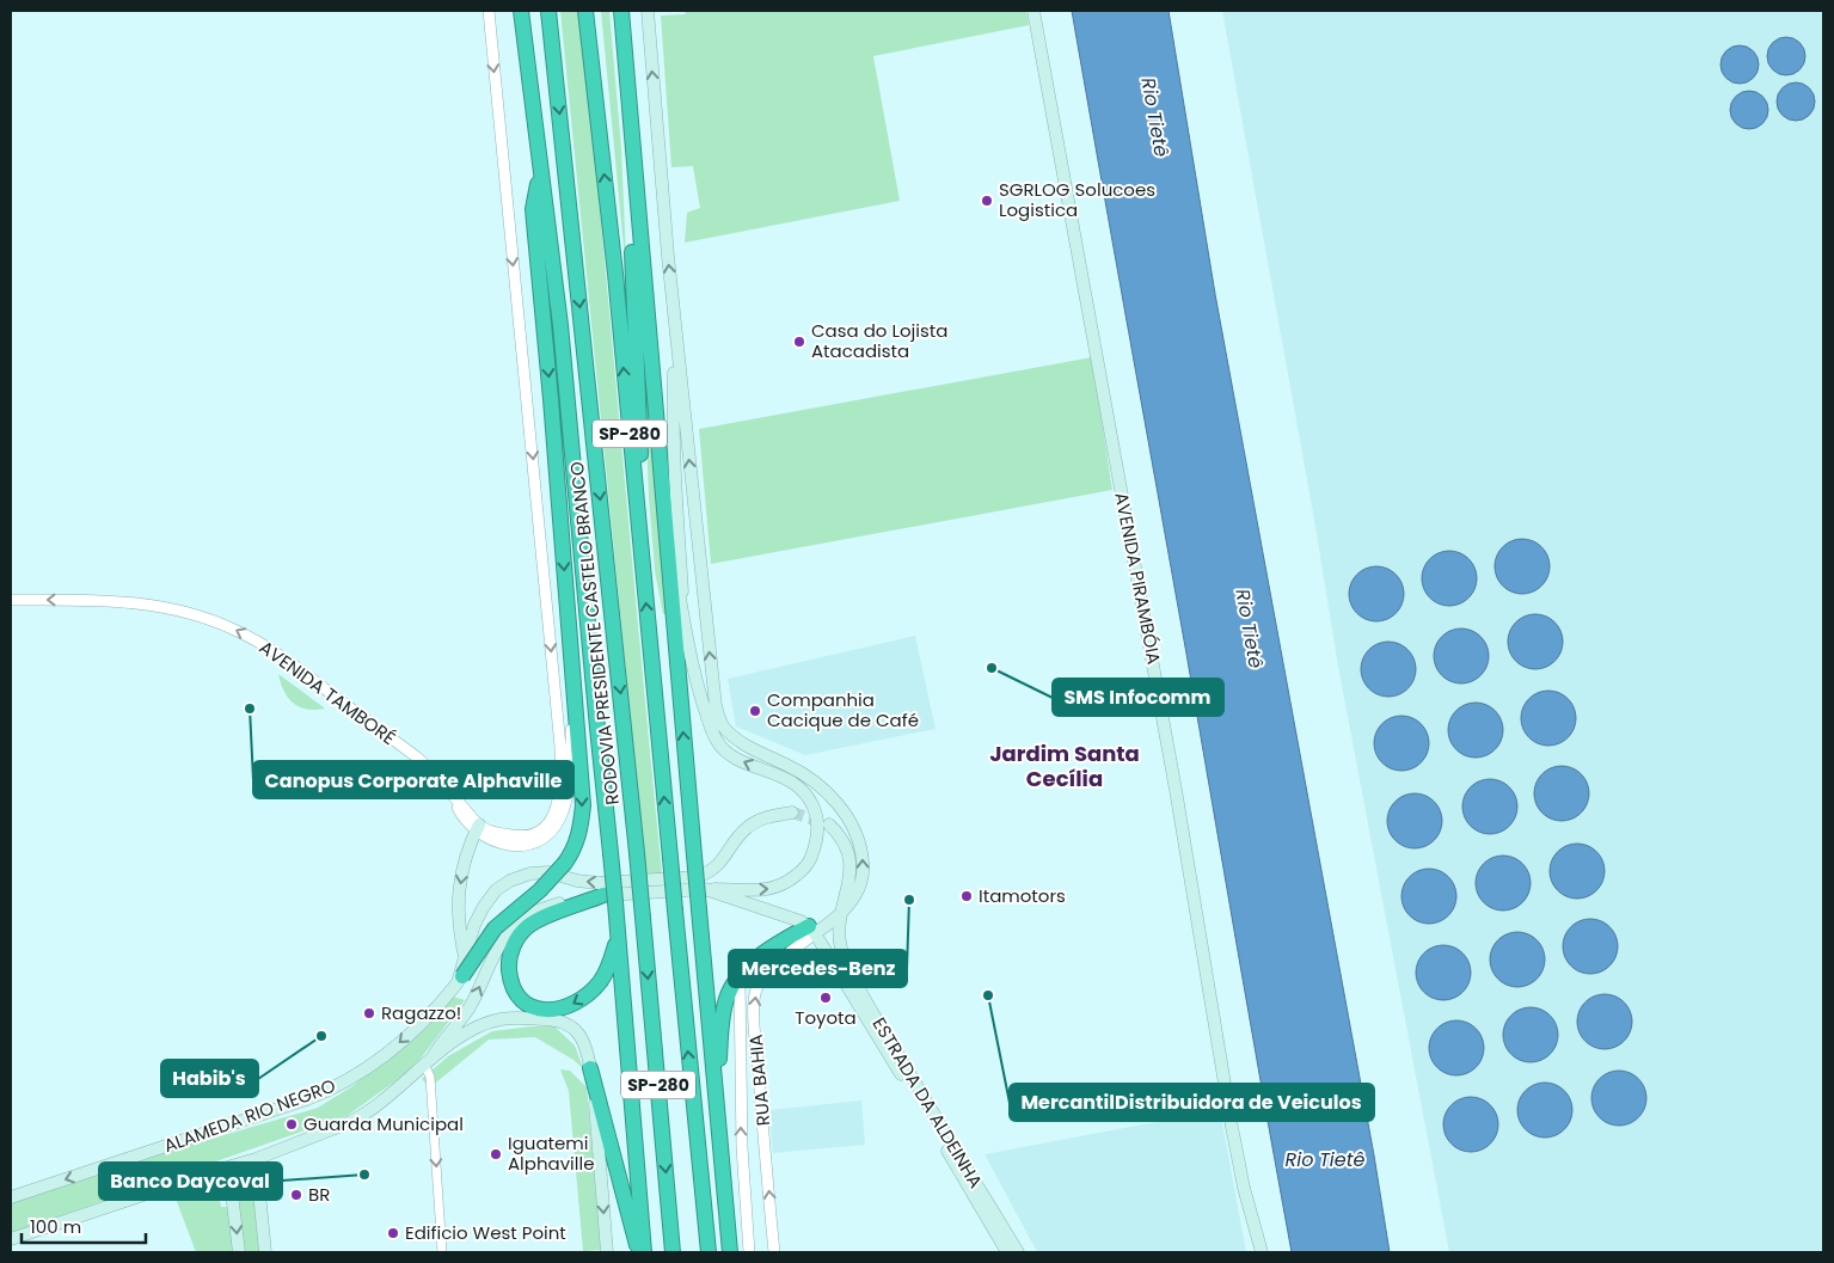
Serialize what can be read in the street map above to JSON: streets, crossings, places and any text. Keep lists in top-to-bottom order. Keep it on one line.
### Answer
{"streets":{"highway":["SP-280","RODOVIA PRESIDENTE CASTELO BRANCO"],"main road":["AVENIDA PIRAMBÓIA","ESTRADA DA ALDEINHA","ALAMEDA RIO NEGRO"],"street":["AVENIDA TAMBORÉ","RUA BAHIA"]},"crossings":[["RUA BAHIA","ESTRADA DA ALDEINHA"]],"one_way":["AVENIDA TAMBORÉ"],"districts":["Jardim Santa Cecília"],"water":["Rio Tietê"],"places":["SGRLOG Solucoes Logistica","Casa do Lojista Atacadista","SMS Infocomm","Canopus Corporate Alphaville","Companhia Cacique de Café","Itamotors","Mercedes-Benz","MercantilDistribuidora de Veiculos","Toyota","Ragazzo!","Habib's","Guarda Municipal","Iguatemi Alphaville","Banco Daycoval","BR","Edificio West Point"],"scale_bar":"100 m"}
